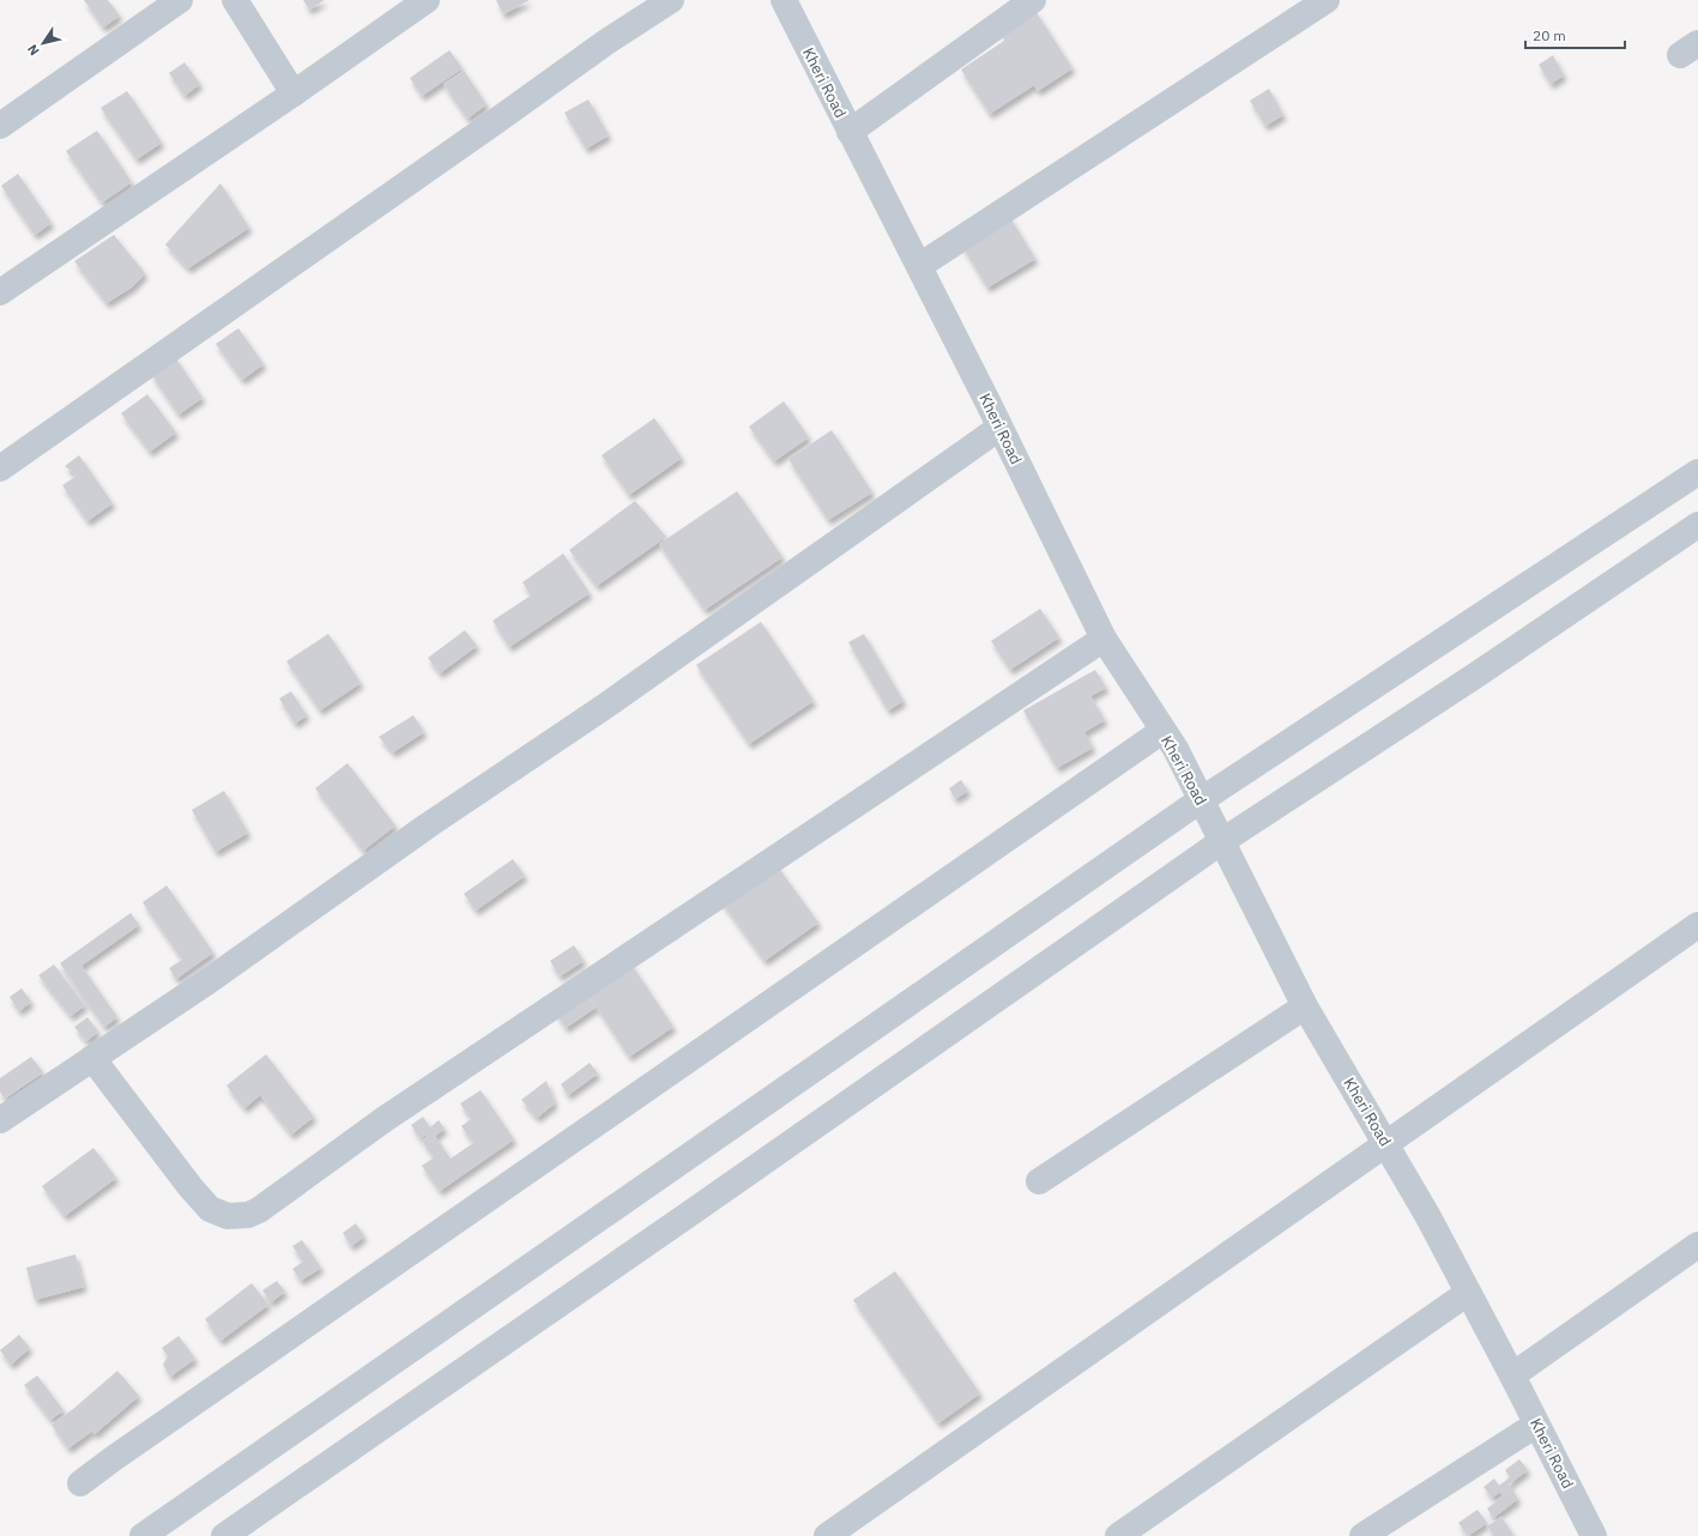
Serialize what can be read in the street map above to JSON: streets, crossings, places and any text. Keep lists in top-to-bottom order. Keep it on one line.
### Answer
{"streets":{"street":["Kheri Road"]},"scale_bar":"20 m","north":"bottom left"}
